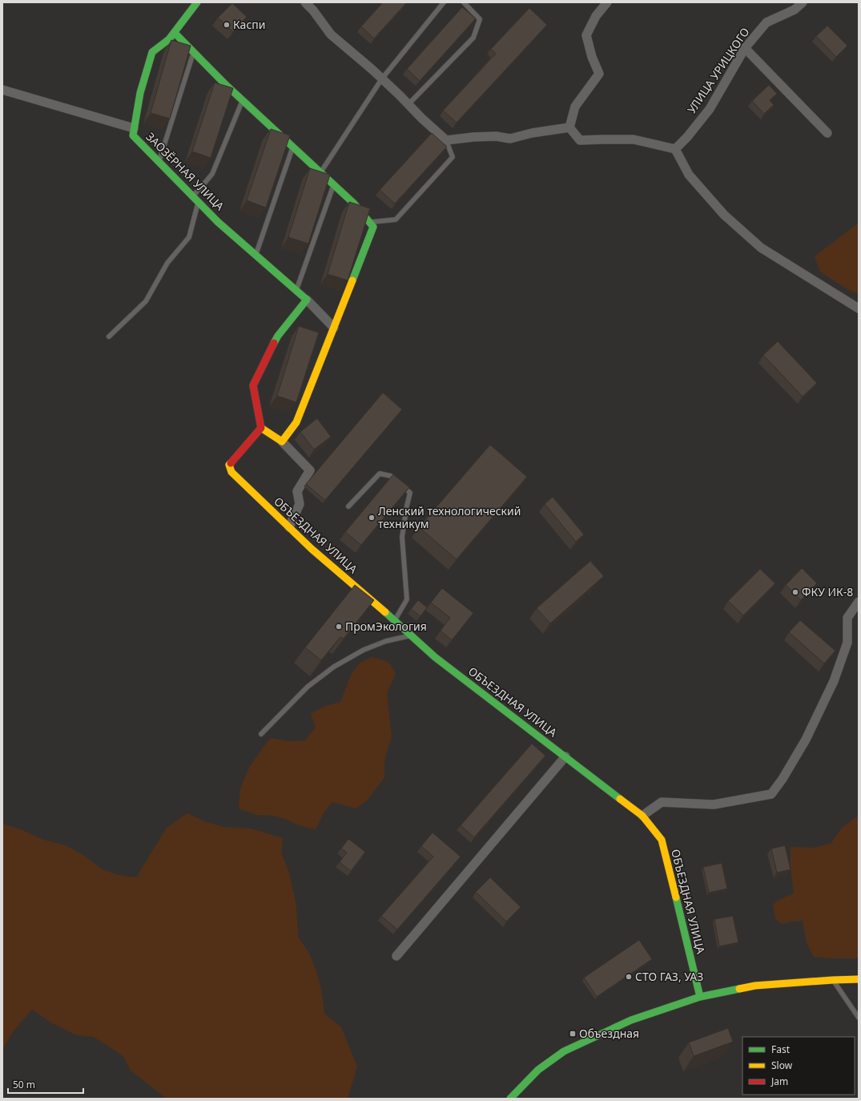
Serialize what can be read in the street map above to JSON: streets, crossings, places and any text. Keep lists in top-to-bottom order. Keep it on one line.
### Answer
{"streets":{"street":["УЛИЦА УРИЦКОГО","ЗАОЗЁРНАЯ УЛИЦА","ОБЪЕЗДНАЯ УЛИЦА"]},"places":{"other":["Каспи","Ленский технологический техникум","ФКУ ИК-8","ПромЭкология","СТО ГАЗ, УАЗ"],"transit":["Объездная"]},"legend":["Fast","Slow","Jam"],"scale_bar":"50 m"}
